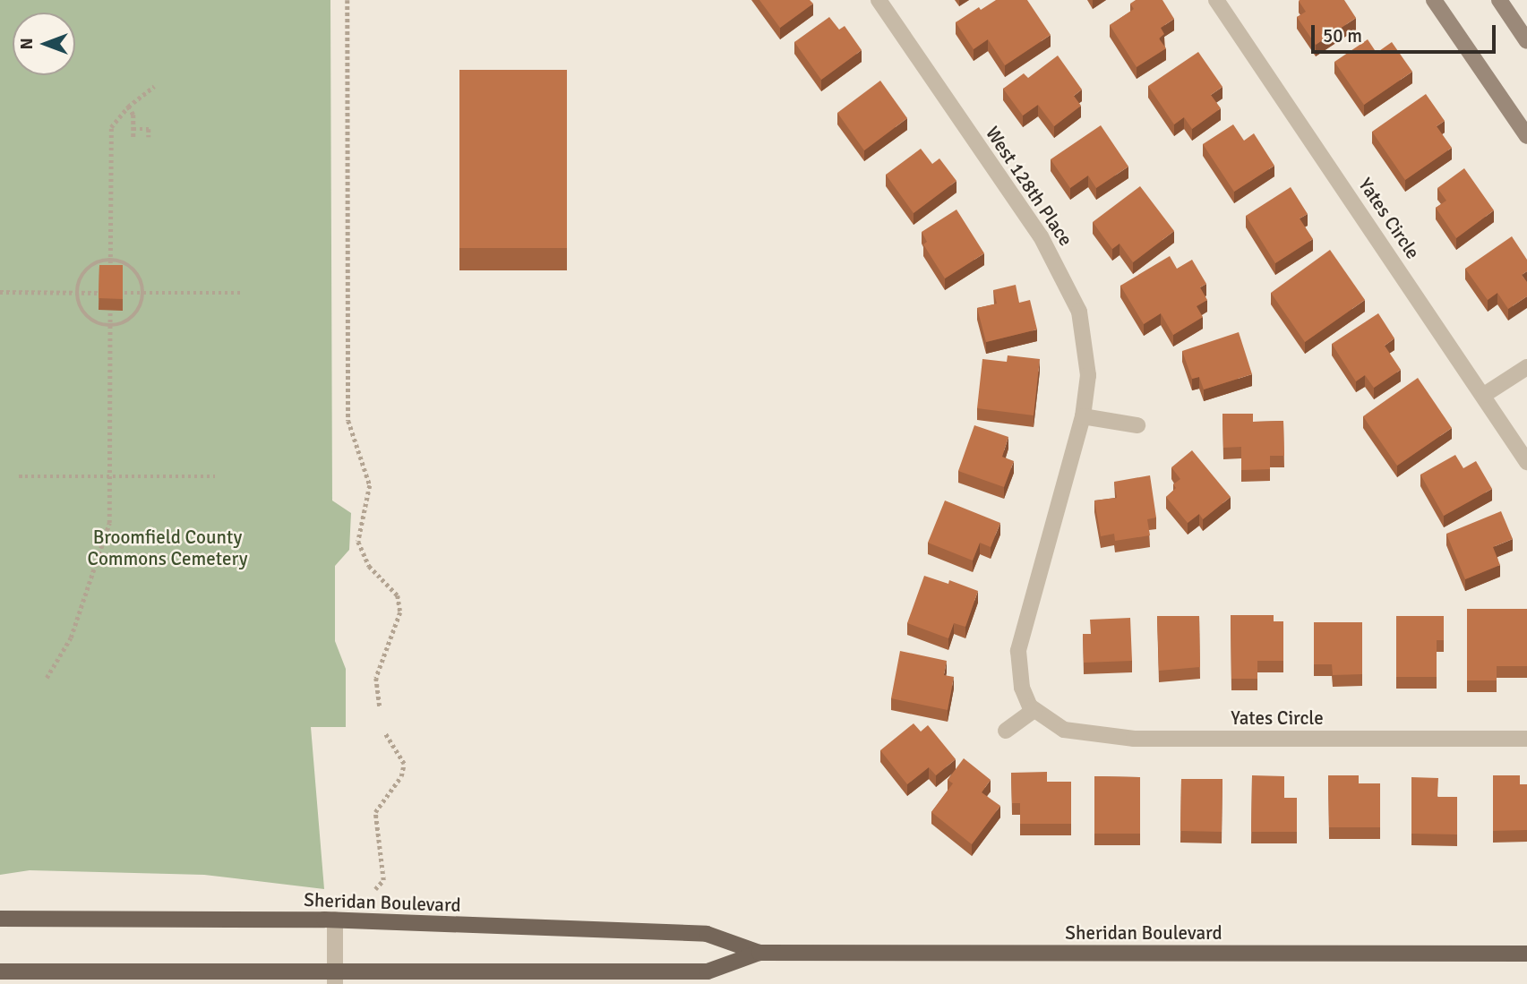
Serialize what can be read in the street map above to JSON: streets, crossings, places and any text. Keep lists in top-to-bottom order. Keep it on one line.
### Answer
{"streets":{"main road":["Sheridan Boulevard"],"street":["West 128th Place","Yates Circle"]},"crossings":[["West 128th Place","Yates Circle"]],"parks":["Broomfield County Commons Cemetery"],"scale_bar":"50 m","north":"left"}
